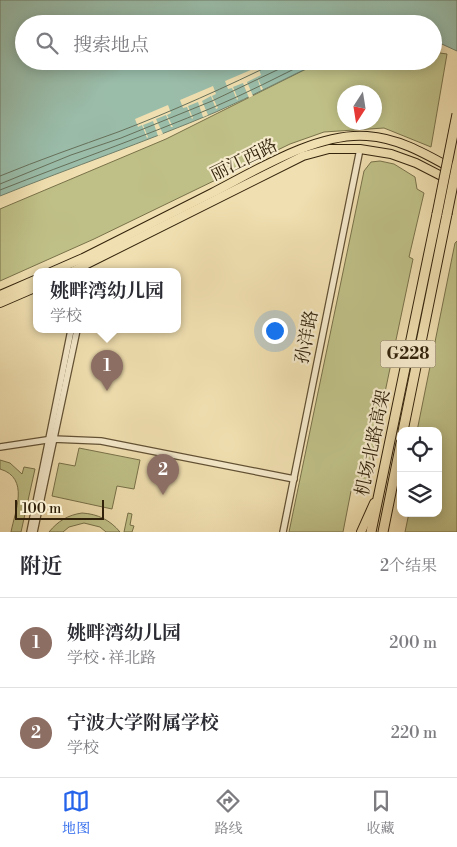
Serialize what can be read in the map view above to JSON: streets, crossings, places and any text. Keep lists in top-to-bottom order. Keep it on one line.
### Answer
{"streets":{"highway":["G228","机场北路高架"],"main road":["丽江西路"],"street":["孙洋路"]},"crossings":[["丽江西路","孙洋路"],["G228","机场北路高架"]],"scale_bar":"100 m","north":"bottom","page":{"search":"搜索地点","popup":["姚畔湾幼儿园","学校"],"pins":["1","2"],"scale":"100 m","heading":["附近","2个结果"],"list":[{"mark":"1","name":"姚畔湾幼儿园","note":"学校 · 祥北路","value":"200 m"},{"mark":"2","name":"宁波大学附属学校","note":"学校","value":"220 m"}],"nav":["地图","路线","收藏"]}}
